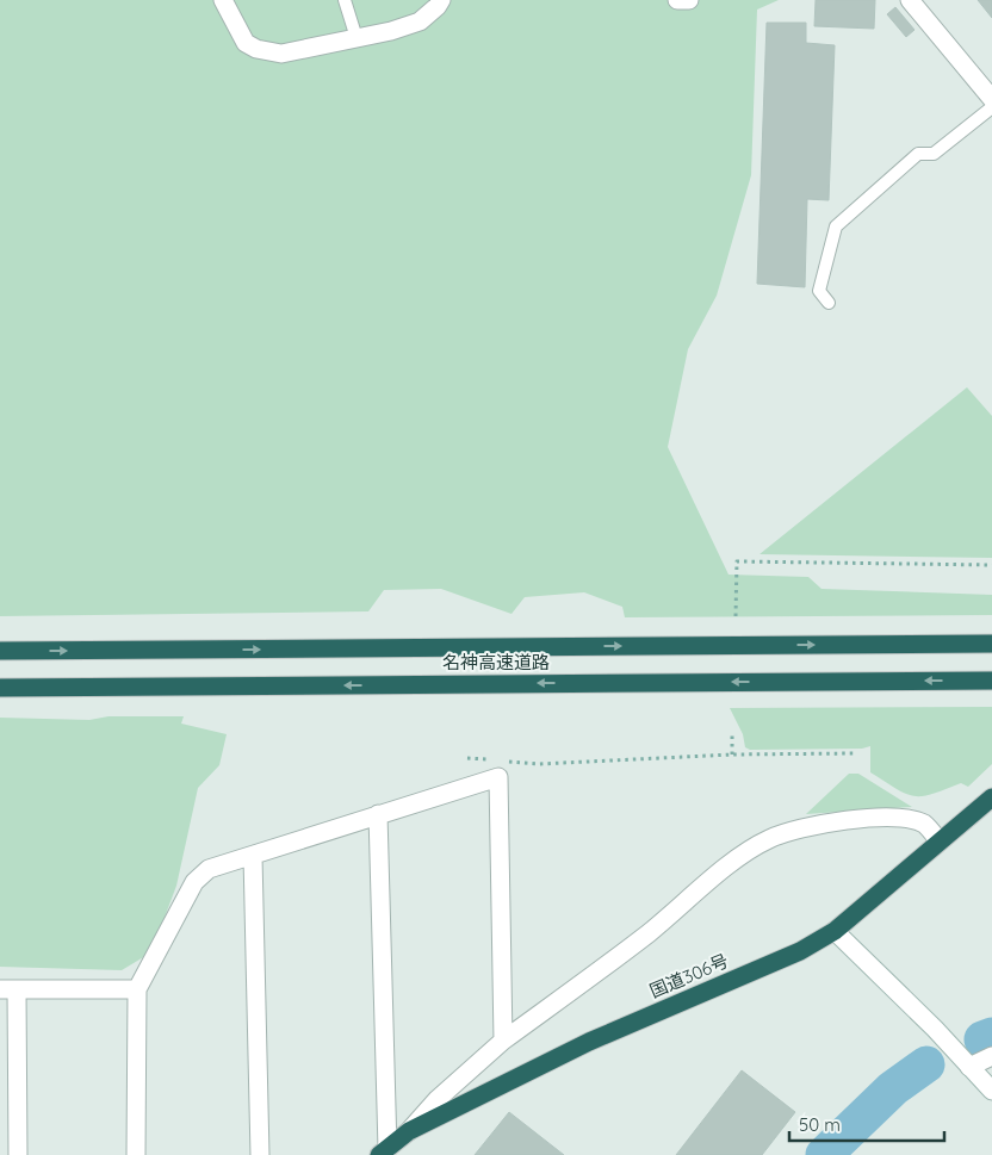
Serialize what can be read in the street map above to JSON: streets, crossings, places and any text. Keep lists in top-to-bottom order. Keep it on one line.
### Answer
{"streets":{"highway":["名神高速道路","国道306号"]},"scale_bar":"50 m"}
